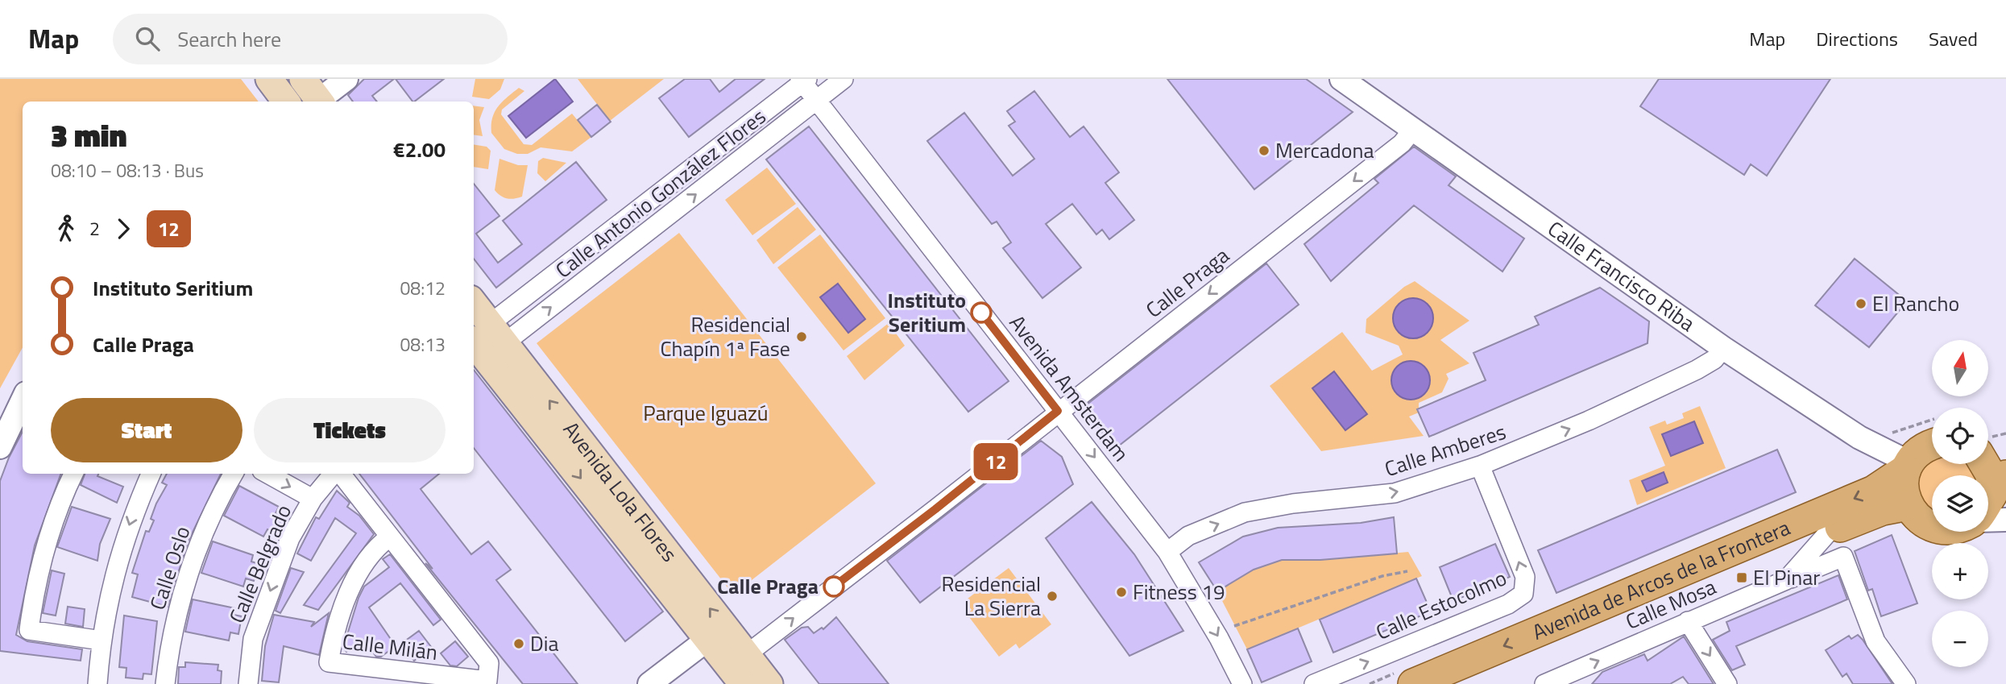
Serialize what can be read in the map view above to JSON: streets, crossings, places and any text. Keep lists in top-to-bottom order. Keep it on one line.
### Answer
{"streets":{"main road":["Avenida Lola Flores","Avenida de Arcos de la Frontera"],"street":["Calle Antonio González Flores","Calle Francisco Riba","Calle Praga","Avenida Amsterdam","Calle Amberes","Calle Belgrado","Calle Oslo","Calle Mosa","Calle Estocolmo","Calle Milán"]},"crossings":[["Calle Antonio González Flores","Avenida Amsterdam"],["Calle Antonio González Flores","Avenida Lola Flores"],["Calle Francisco Riba","Calle Praga"],["Calle Francisco Riba","Calle Amberes"],["Calle Francisco Riba","Avenida de Arcos de la Frontera"],["Calle Praga","Avenida Amsterdam"],["Calle Praga","Avenida Lola Flores"],["Avenida Amsterdam","Calle Amberes"],["Calle Amberes","Calle Estocolmo"],["Avenida de Arcos de la Frontera","Calle Mosa"]],"one_way":["Avenida Amsterdam","Calle Amberes","Calle Mosa"],"parks":["Parque Iguazú"],"places":{"other":["Mercadona","El Rancho","Instituto Seritium","Residencial Chapín 1ª Fase","Calle Praga","Fitness 19","Residencial La Sierra","Dia"],"transit":["El Pinar"]},"lines":["bus line 12"],"north":"top","page":{"header":"Map","search":"Search here","nav":["Map","Directions","Saved"],"on_map":"12","heading":["3 min","08:10 – 08:13 · Bus","€2.00"],"legs":["2","12"],"list":[{"name":"Instituto Seritium","value":"08:12"},{"name":"Calle Praga","value":"08:13"}],"map_buttons":["+","−"],"buttons":["Start","Tickets"]}}
